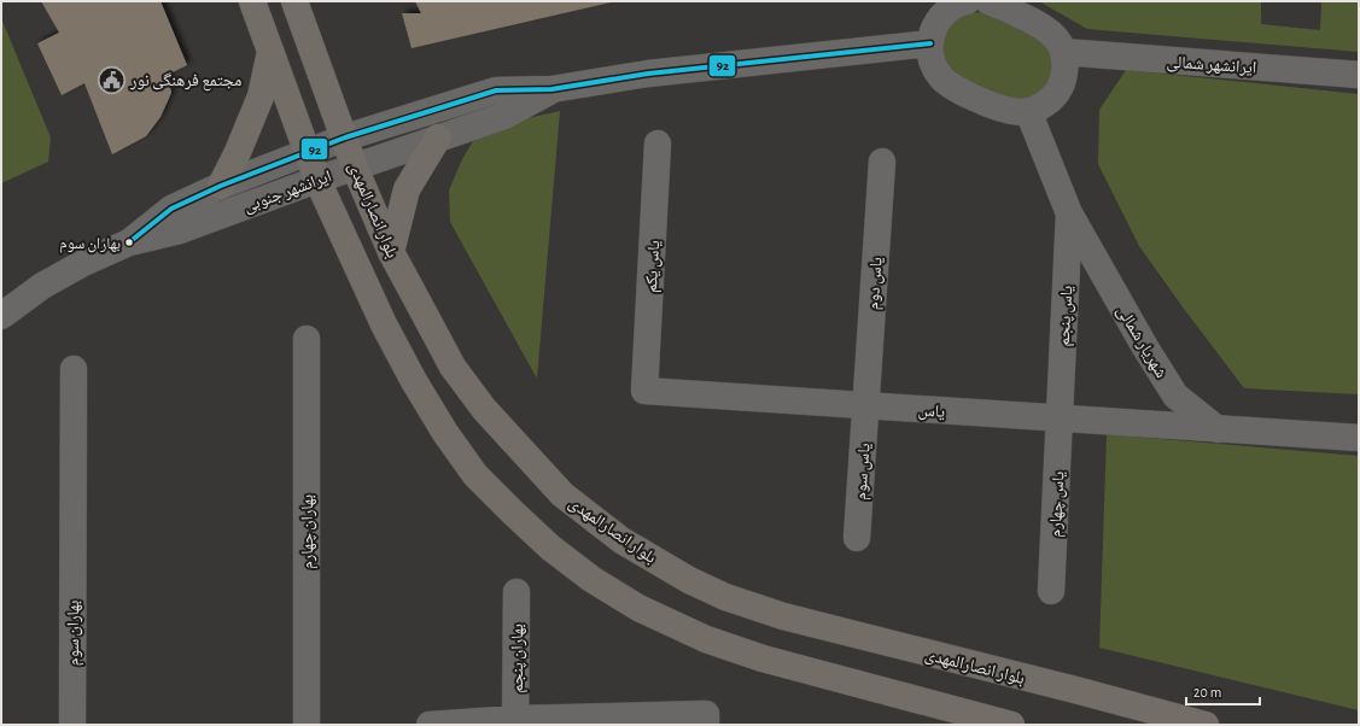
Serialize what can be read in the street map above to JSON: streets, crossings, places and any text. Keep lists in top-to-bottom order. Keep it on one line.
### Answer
{"streets":{"main road":["بلوار انصارالمهدی"],"street":["ایرانشهر شمالی","ایرانشهر جنوبی","یاس یکم","یاس دوم","یاس پنجم","شهریار شمالی","یاس","یاس سوم","یاس چهارم","بهاران چهارم","بهاران سوم","بهاران پنجم"]},"crossings":[["ایرانشهر جنوبی","بلوار انصارالمهدی"],["یاس یکم","یاس"],["یاس دوم","یاس"],["یاس دوم","یاس سوم"],["یاس پنجم","شهریار شمالی"],["یاس پنجم","یاس"],["یاس پنجم","یاس چهارم"],["شهریار شمالی","یاس"],["یاس","یاس سوم"],["یاس","یاس چهارم"]],"places":{"public building":["مجتمع فرهنگی نور"],"other":["بهاران سوم"]},"lines":["transit line 92"],"scale_bar":"20 m"}
